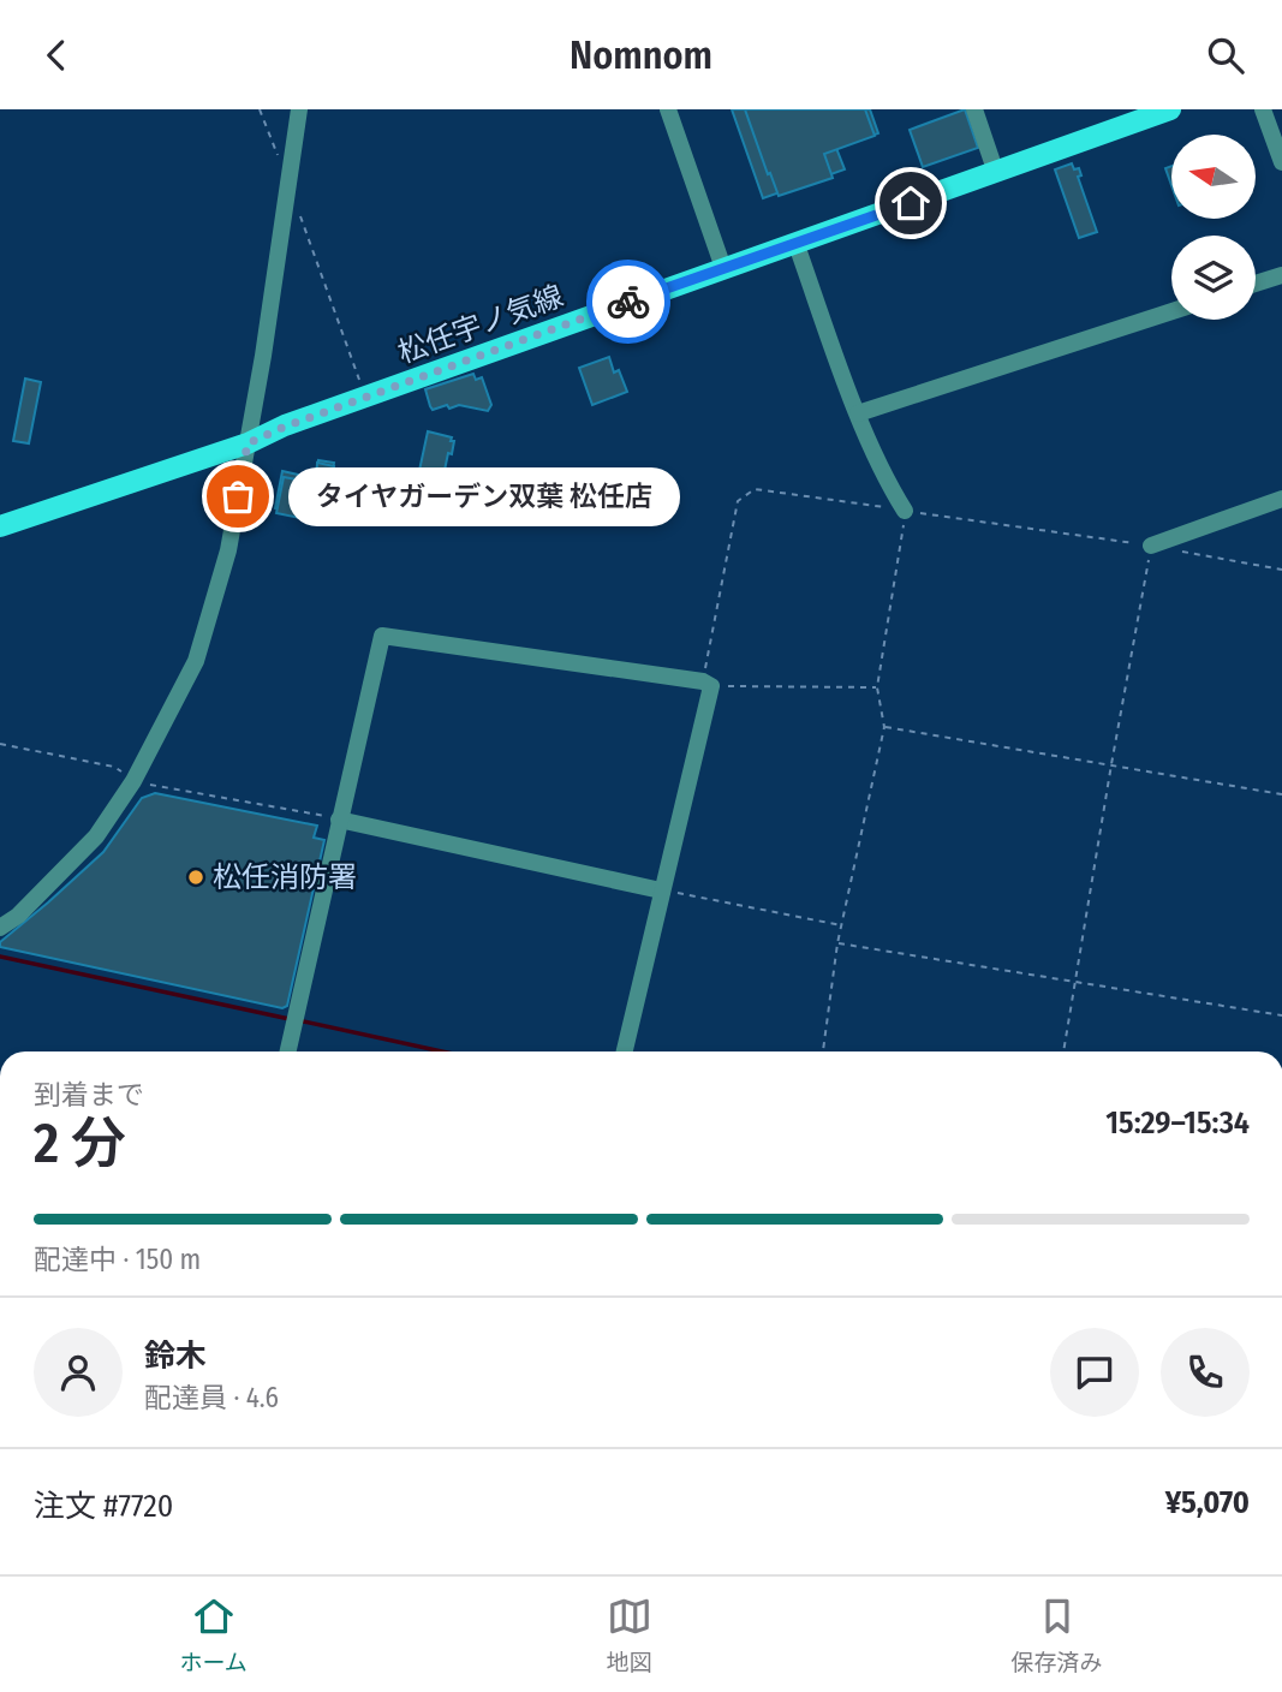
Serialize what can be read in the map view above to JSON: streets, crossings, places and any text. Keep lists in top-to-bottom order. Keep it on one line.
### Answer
{"streets":{"main road":["松任宇ノ気線"]},"places":["タイヤガーデン双葉 松任店","松任消防署"],"north":"left","page":{"header":"Nomnom","bubble":"タイヤガーデン双葉 松任店","heading":["2 分","到着まで","15:29–15:34"],"panel":["鈴木","配達員 · 4.6","注文 #7720","¥5,070"],"bar":"配達中 · 150 m","tabs":["ホーム","地図","保存済み"]}}
